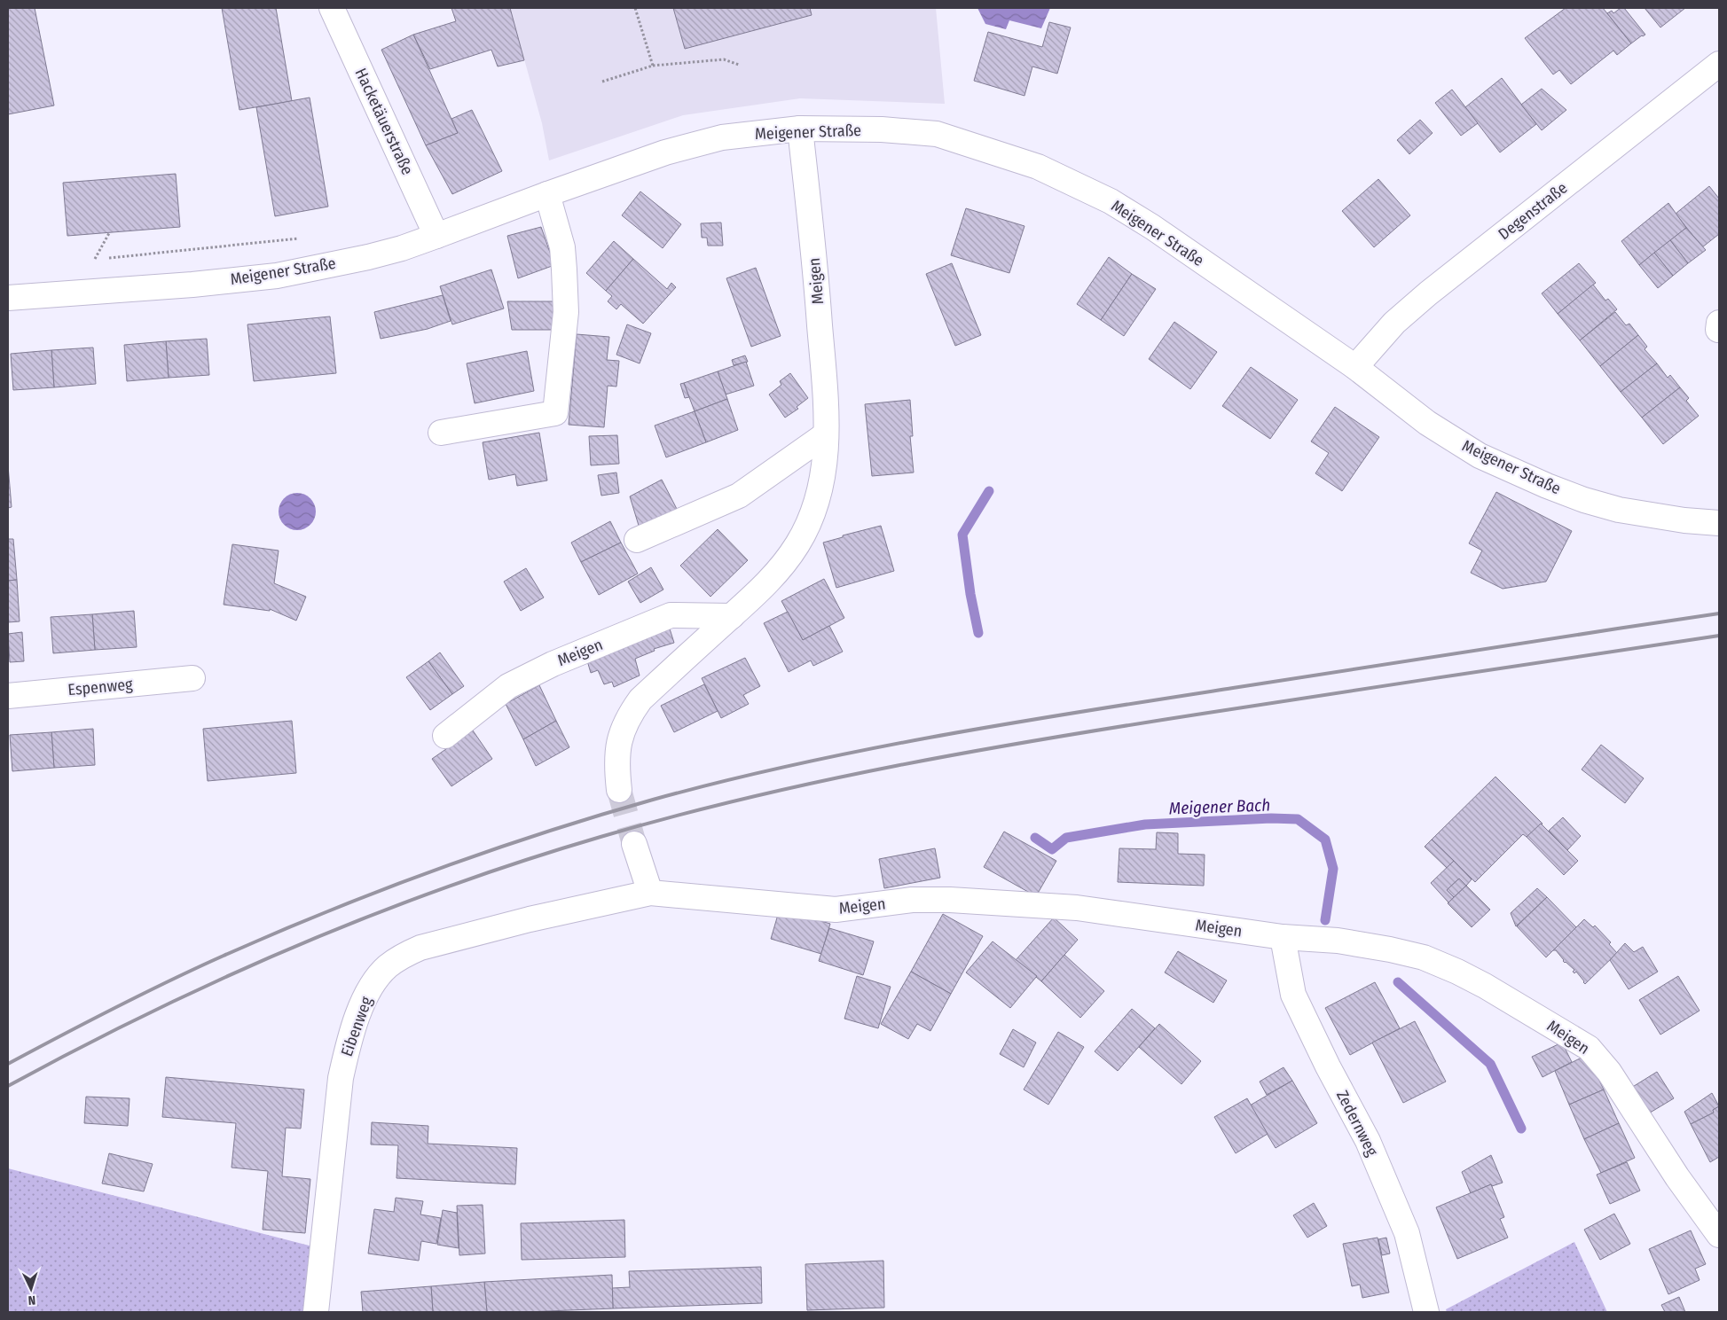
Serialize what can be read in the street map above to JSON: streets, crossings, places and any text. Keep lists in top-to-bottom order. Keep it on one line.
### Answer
{"streets":{"street":["Hacketäuerstraße","Meigener Straße","Degenstraße","Meigen","Espenweg","Eibenweg","Zedernweg"]},"crossings":[["Hacketäuerstraße","Meigener Straße"],["Meigener Straße","Degenstraße"],["Meigener Straße","Meigen"],["Meigen","Eibenweg"],["Meigen","Zedernweg"]],"water":["Meigener Bach"],"north":"bottom"}
